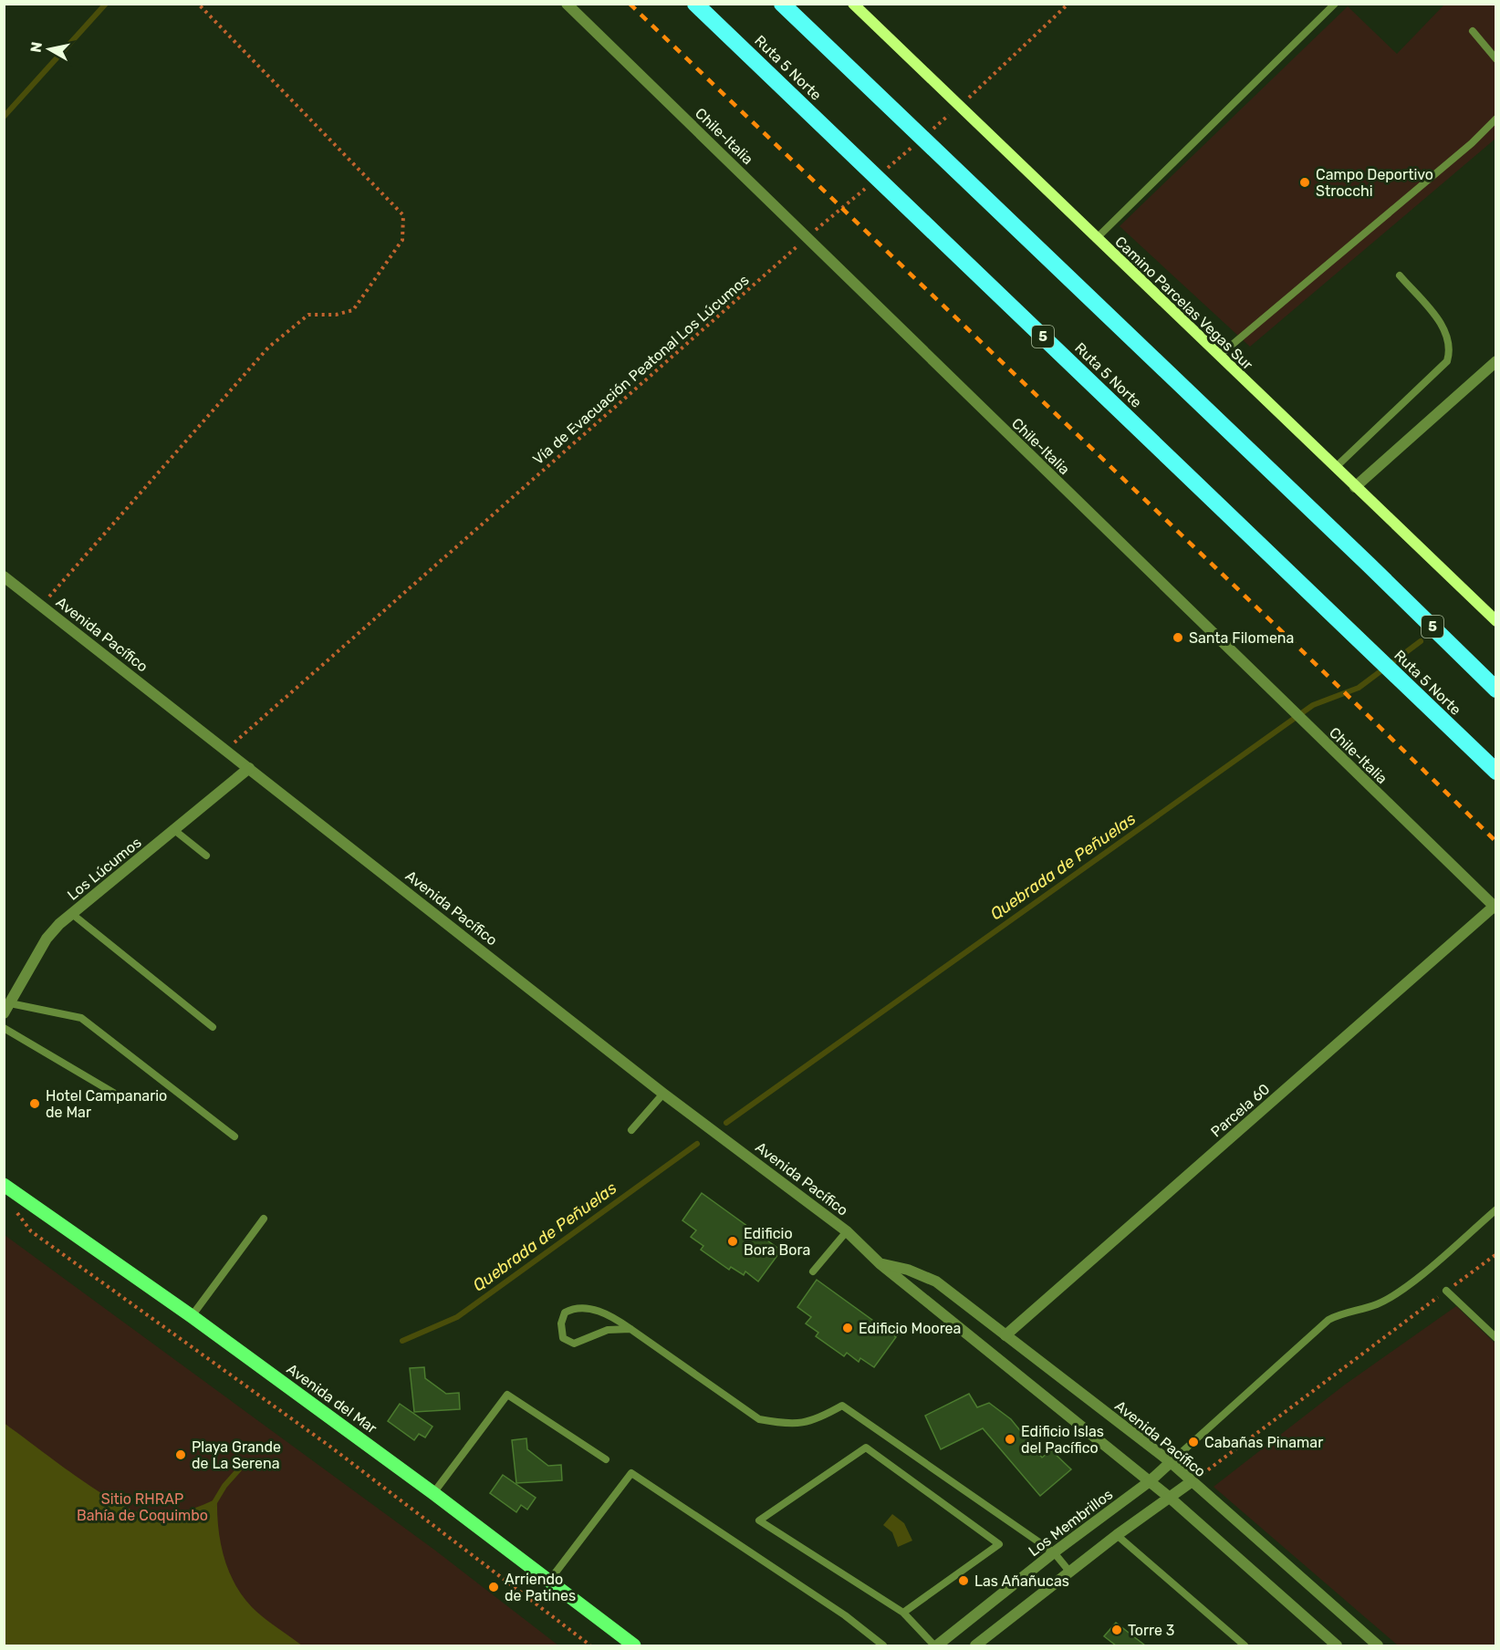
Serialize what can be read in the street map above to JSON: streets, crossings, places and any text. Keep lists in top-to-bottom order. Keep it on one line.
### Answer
{"streets":{"highway":["Ruta 5 Norte","5"],"main road":["Avenida del Mar"],"street":["Chile-Italia","Camino Parcelas Vegas Sur","Avenida Pacífico","Los Lúcumos","Parcela 60","Los Membrillos"],"path":["Vía de Evacuación Peatonal Los Lúcumos"]},"crossings":[["Ruta 5 Norte","Vía de Evacuación Peatonal Los Lúcumos"],["Chile-Italia","Vía de Evacuación Peatonal Los Lúcumos"],["Chile-Italia","Parcela 60"],["Camino Parcelas Vegas Sur","Vía de Evacuación Peatonal Los Lúcumos"],["5","Vía de Evacuación Peatonal Los Lúcumos"],["Vía de Evacuación Peatonal Los Lúcumos","Avenida Pacífico"],["Avenida Pacífico","Los Lúcumos"],["Avenida Pacífico","Parcela 60"],["Avenida Pacífico","Los Membrillos"]],"water":["Quebrada de Peñuelas"],"parks":["Sitio RHRAP Bahía de Coquimbo"],"places":["Campo Deportivo Strocchi","Santa Filomena","Hotel Campanario de Mar","Edificio Bora Bora","Edificio Moorea","Edificio Islas del Pacífico","Cabañas Pinamar","Playa Grande de La Serena","Las Añañucas","Arriendo de Patines","Torre 3"],"north":"left"}
